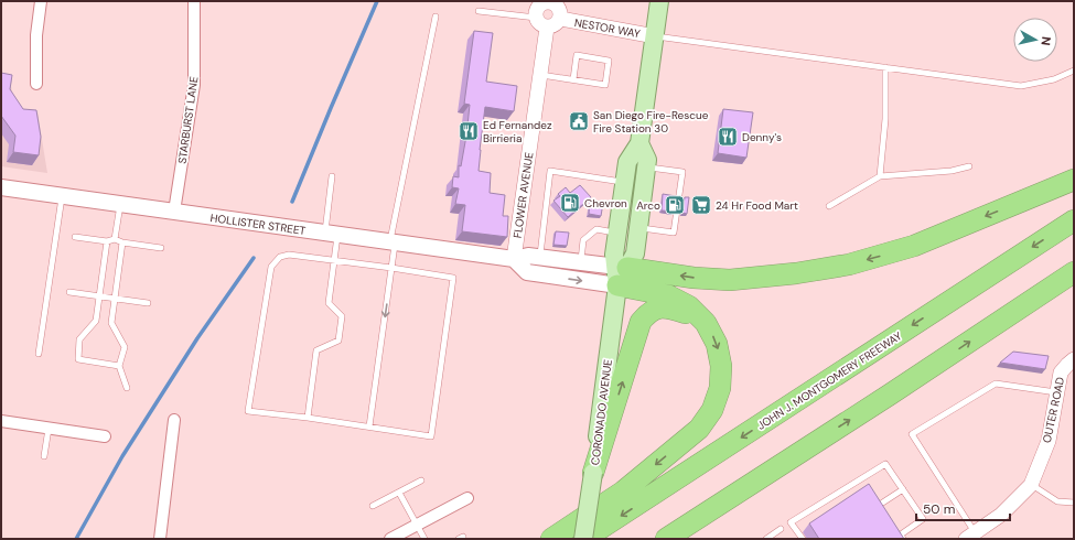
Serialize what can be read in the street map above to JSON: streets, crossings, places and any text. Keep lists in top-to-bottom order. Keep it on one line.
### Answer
{"streets":{"highway":["JOHN J. MONTGOMERY FREEWAY"],"main road":["HOLLISTER STREET","CORONADO AVENUE"],"street":["NESTOR WAY","STARBURST LANE","FLOWER AVENUE","OUTER ROAD"]},"crossings":[["NESTOR WAY","FLOWER AVENUE"],["NESTOR WAY","CORONADO AVENUE"],["STARBURST LANE","HOLLISTER STREET"],["FLOWER AVENUE","HOLLISTER STREET"],["HOLLISTER STREET","CORONADO AVENUE"],["JOHN J. MONTGOMERY FREEWAY","CORONADO AVENUE"]],"places":{"public building":["San Diego Fire-Rescue Fire Station 30"],"restaurant":["Ed Fernandez Birrieria","Denny's"],"fuel station":["Chevron","Arco"],"supermarket":["24 Hr Food Mart"]},"scale_bar":"50 m","north":"right"}
